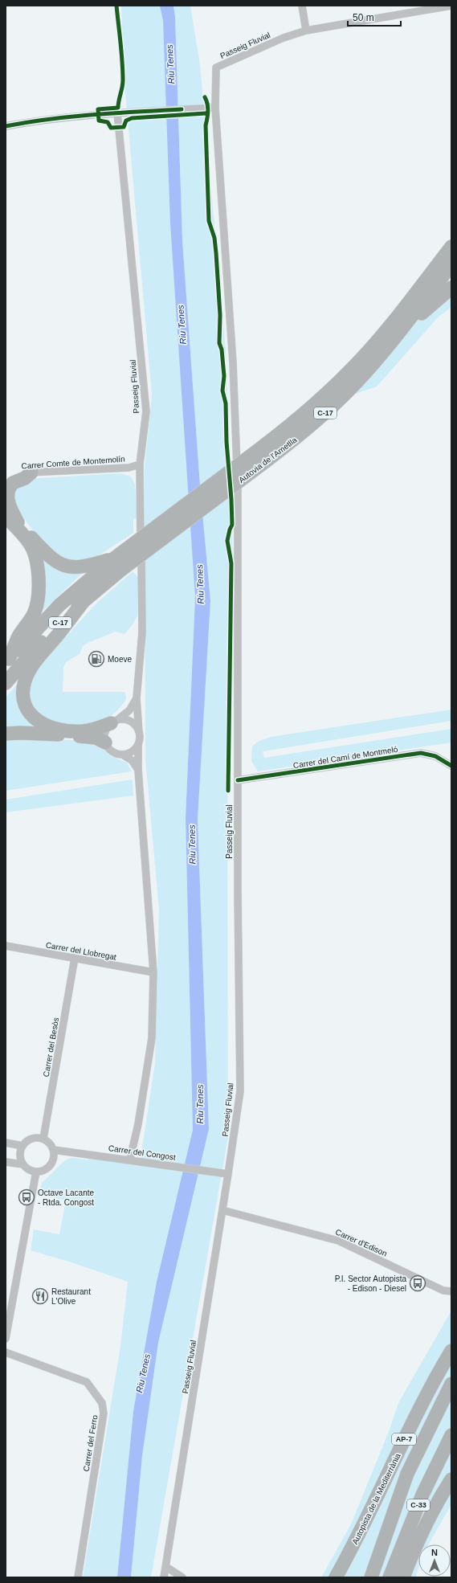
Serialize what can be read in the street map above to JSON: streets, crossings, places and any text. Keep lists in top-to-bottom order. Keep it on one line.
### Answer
{"streets":{"highway":["C-17","Autovia de l'Ametlla","AP-7","Autopista de la Mediterrània","C-33"],"street":["Passeig Fluvial","Carrer Comte de Montemolín","Carrer del Camí de Montmeló","Carrer del Llobregat","Carrer del Besòs","Carrer del Congost","Carrer d'Edison","Carrer del Ferro"]},"crossings":[["Passeig Fluvial","Carrer Comte de Montemolín"],["Passeig Fluvial","Carrer del Camí de Montmeló"],["Passeig Fluvial","Carrer del Congost"],["Passeig Fluvial","Carrer d'Edison"],["Carrer del Llobregat","Carrer del Besòs"],["Carrer del Besòs","Carrer del Congost"]],"water":["Riu Tenes"],"places":{"fuel station":["Moeve"],"bus stop":["Octave Lacante - Rtda. Congost","P.I. Sector Autopista - Edison - Diesel"],"restaurant":["Restaurant L'Olive"]},"scale_bar":"50 m","north":"top"}
